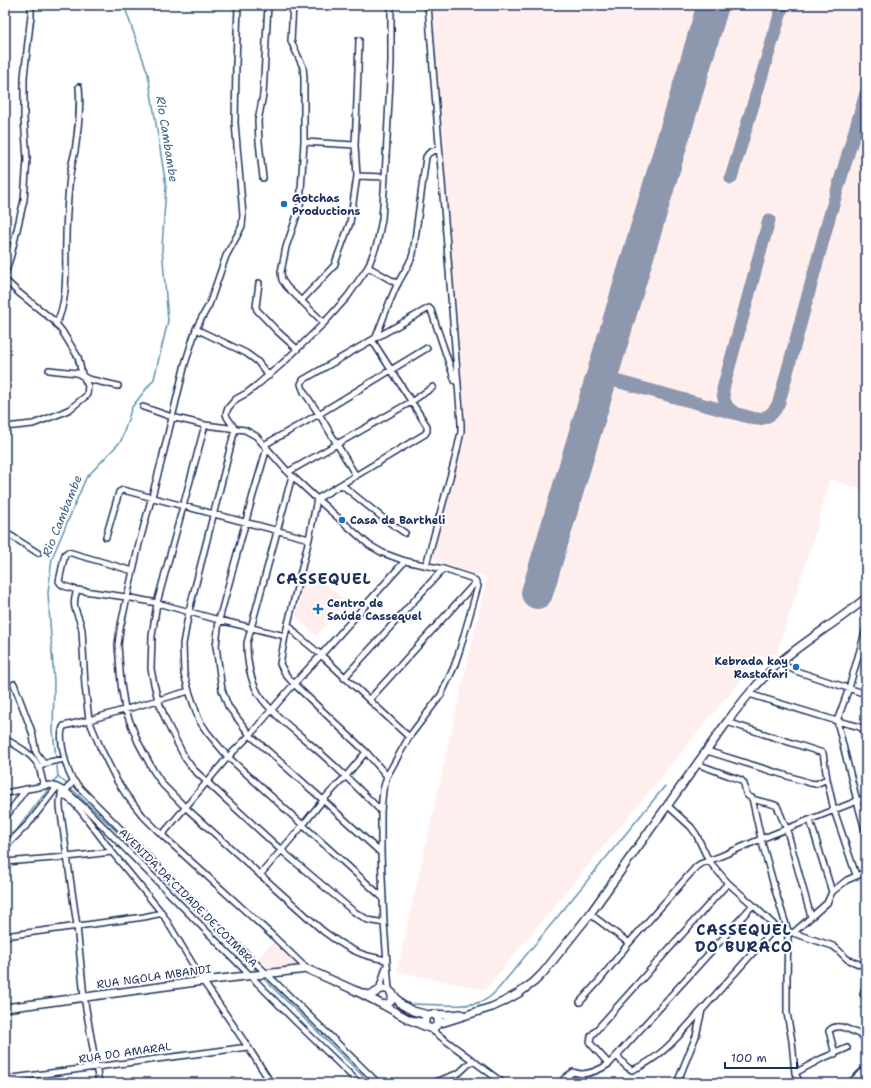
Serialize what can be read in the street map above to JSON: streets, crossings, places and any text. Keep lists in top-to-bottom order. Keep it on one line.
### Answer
{"streets":{"street":["AVENIDA DA CIDADE DE COIMBRA","RUA NGOLA MBANDI","RUA DO AMARAL"]},"crossings":[["AVENIDA DA CIDADE DE COIMBRA","RUA NGOLA MBANDI"]],"districts":["CASSEQUEL","CASSEQUEL DO BURACO"],"water":["Rio Cambambe"],"places":{"other":["Gotchas Productions","Casa de Bartheli","Kebrada kay Rastafari"],"health":["Centro de Saúde Cassequel"]},"scale_bar":"100 m"}
